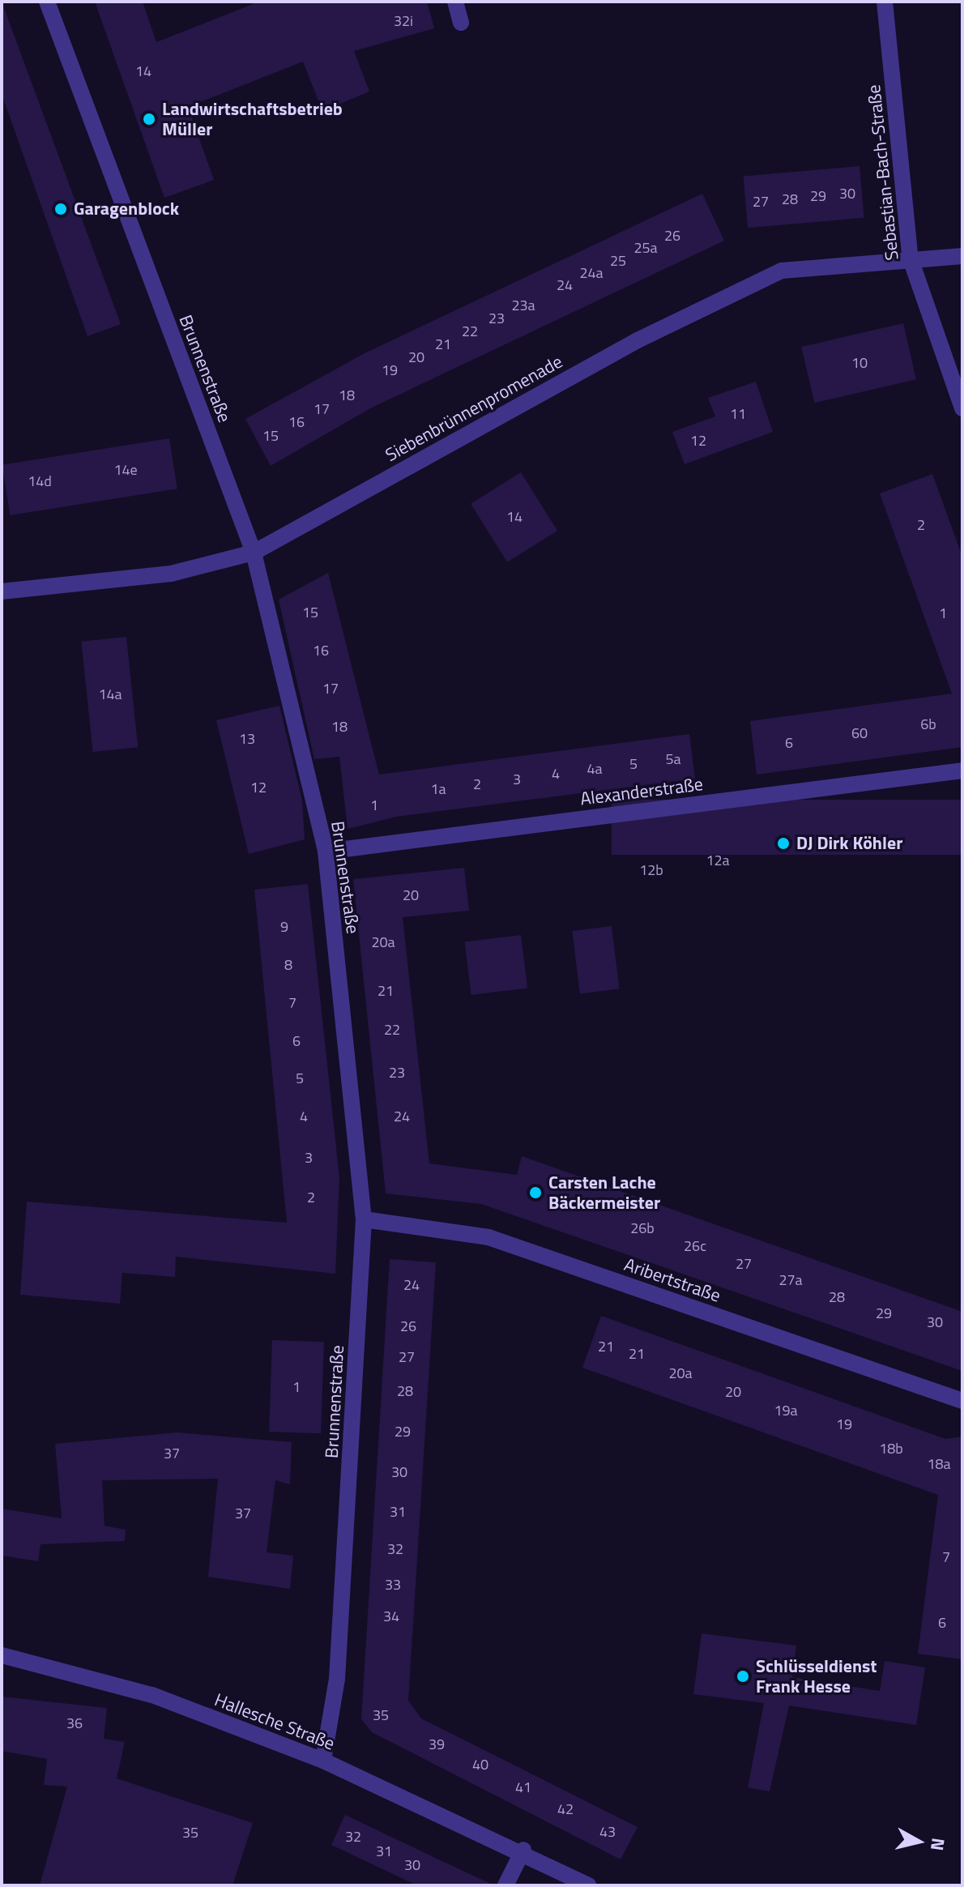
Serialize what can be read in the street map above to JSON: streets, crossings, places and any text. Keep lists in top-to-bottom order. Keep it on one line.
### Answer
{"streets":{"street":["Sebastian-Bach-Straße","Brunnenstraße","Siebenbrünnenpromenade","Alexanderstraße","Aribertstraße","Hallesche Straße"]},"crossings":[["Sebastian-Bach-Straße","Siebenbrünnenpromenade"],["Brunnenstraße","Siebenbrünnenpromenade"],["Brunnenstraße","Alexanderstraße"],["Brunnenstraße","Aribertstraße"],["Brunnenstraße","Hallesche Straße"]],"places":["Landwirtschaftsbetrieb Müller","Garagenblock","DJ Dirk Köhler","Carsten Lache Bäckermeister","Schlüsseldienst Frank Hesse"],"house_numbers":["32i","14","30","29","28","27","26","25a","25","24a","24","23a","23","22","21","20","10","19","18","17","11","16","15","12","14e","14d","14","2","15","1","16","17","14a","6b","18","60","13","6","5a","5","4a","4","3","2","12","1a","1","12a","12b","20","9","20a","8","21","7","22","6","23","5","4","24","3","2","26b","26c","27","27a","24","28","29","30","26","21","21","27","20a","1","28","20","19a","19","29","18b","37","18a","30","31","37","32","7","33","34","6","35","36","39","40","41","42","43","35","32","31","30"],"north":"right"}
